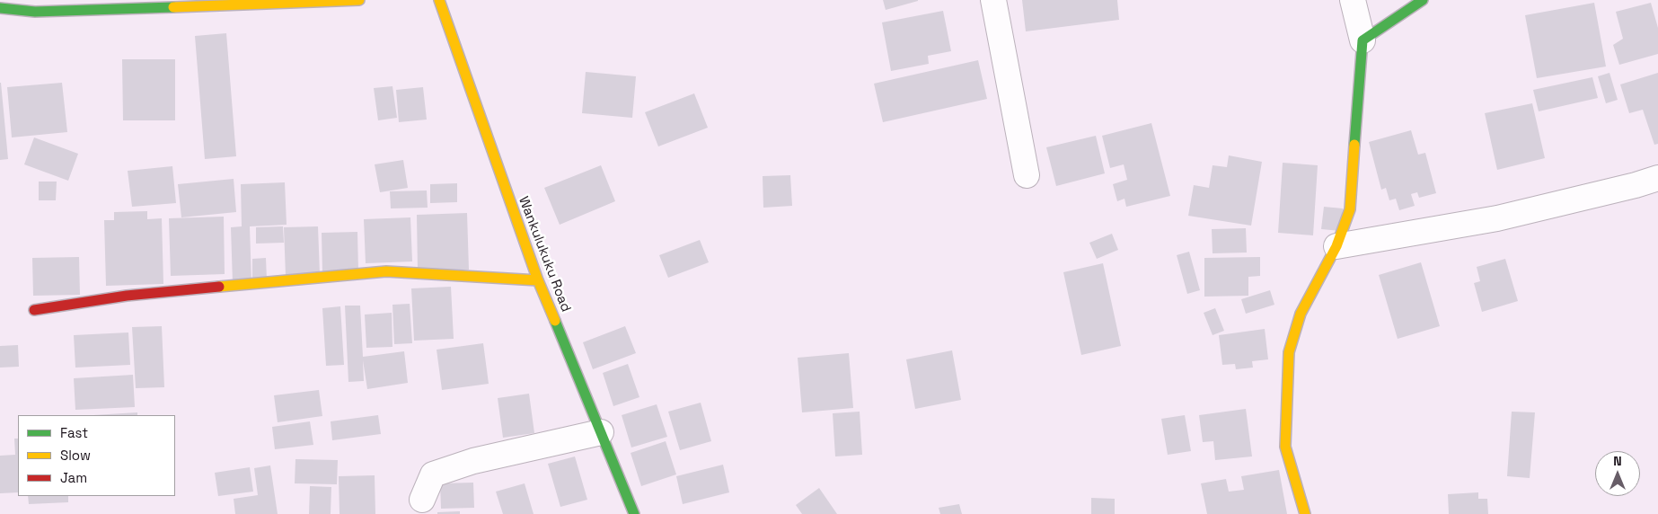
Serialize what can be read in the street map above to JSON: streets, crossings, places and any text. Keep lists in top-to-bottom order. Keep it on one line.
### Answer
{"streets":{"street":["Wankulukuku Road"]},"legend":["Fast","Slow","Jam"],"north":"top"}
